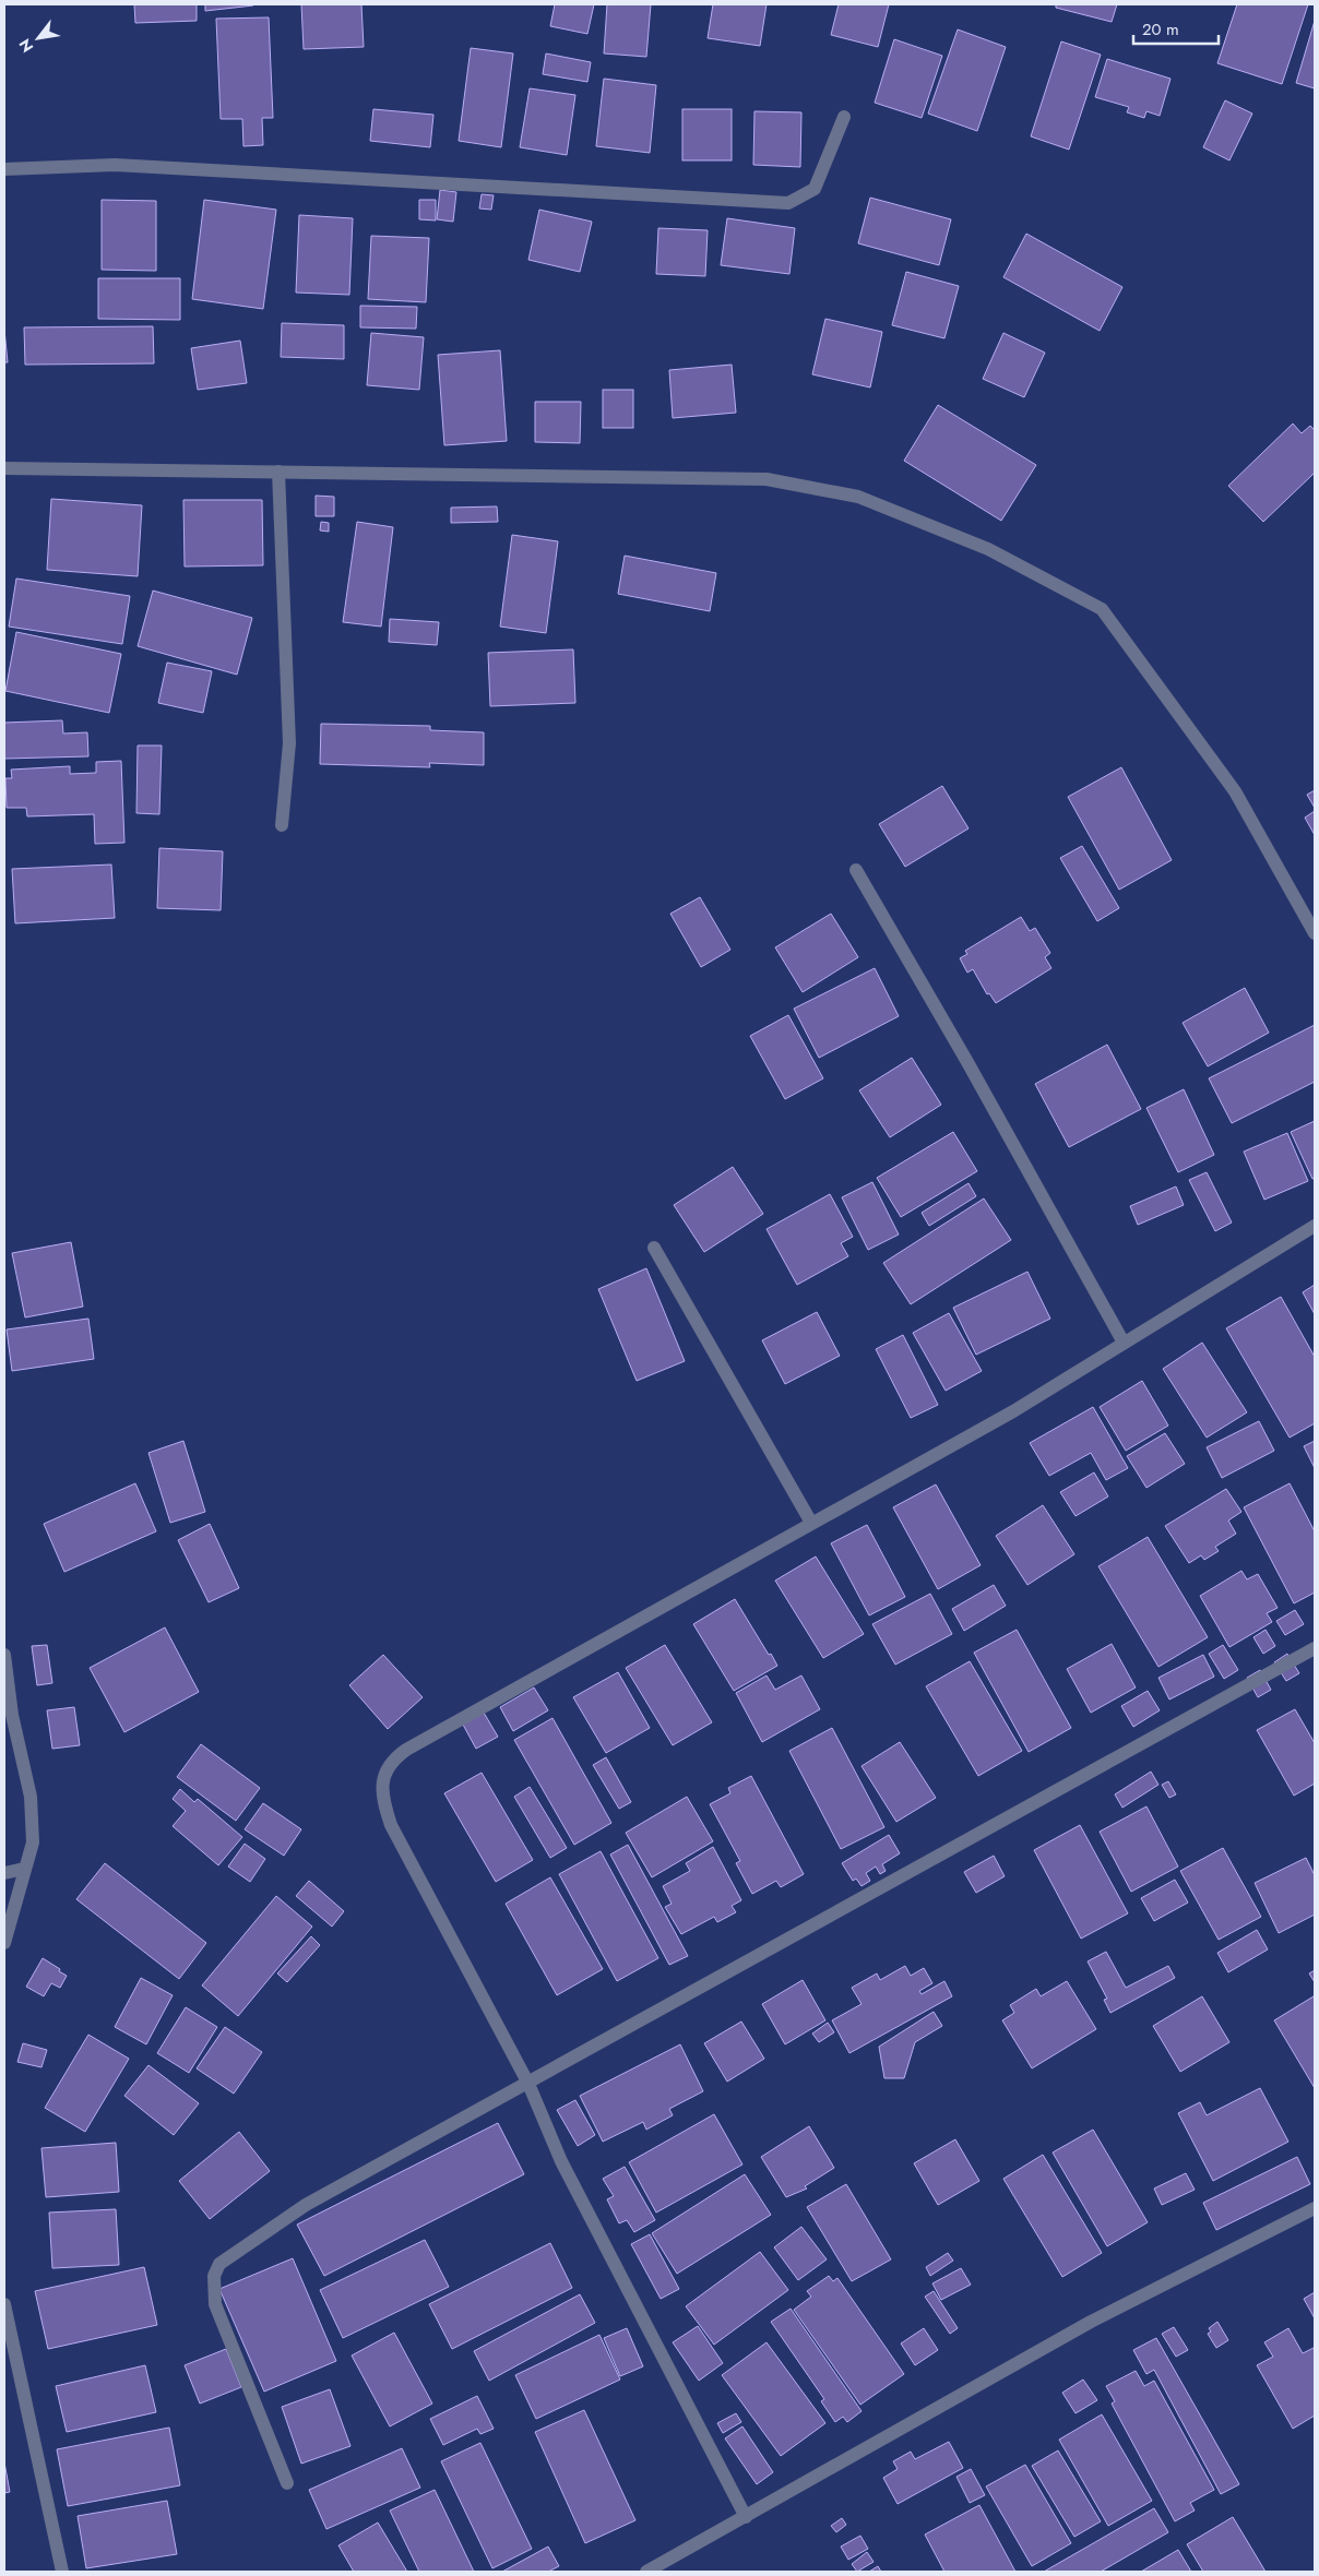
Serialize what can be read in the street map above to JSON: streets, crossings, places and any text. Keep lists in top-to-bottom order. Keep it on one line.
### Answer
{"scale_bar":"20 m","north":"bottom left"}
